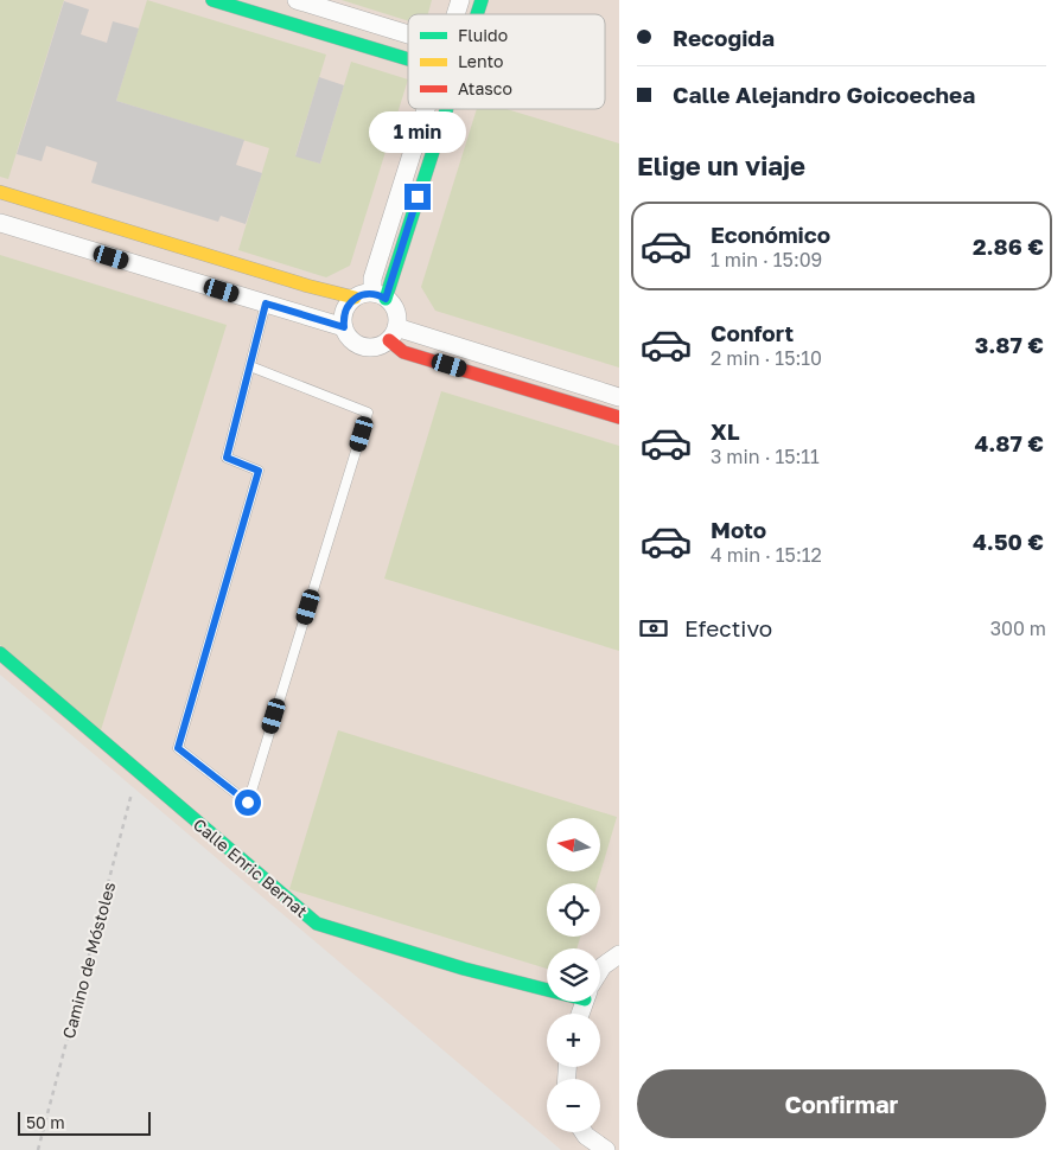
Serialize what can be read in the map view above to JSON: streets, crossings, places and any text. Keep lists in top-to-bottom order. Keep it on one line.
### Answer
{"streets":{"street":["Calle Enric Bernat"],"path":["Camino de Móstoles"]},"crossings":[["Calle Enric Bernat","Camino de Móstoles"]],"legend":["Fluido","Lento","Atasco"],"scale_bar":"50 m","north":"left","page":{"banner":["Recogida","Calle Alejandro Goicoechea"],"bubble":"1 min","heading":"Elige un viaje","list":[{"name":"Económico","note":"1 min · 15:09","value":"2.86 €"},{"name":"Confort","note":"2 min · 15:10","value":"3.87 €"},{"name":"XL","note":"3 min · 15:11","value":"4.87 €"},{"name":"Moto","note":"4 min · 15:12","value":"4.50 €"}],"pay":["Efectivo","300 m"],"map_buttons":["+","−"],"buttons":"Confirmar","scale":"50 m"}}
